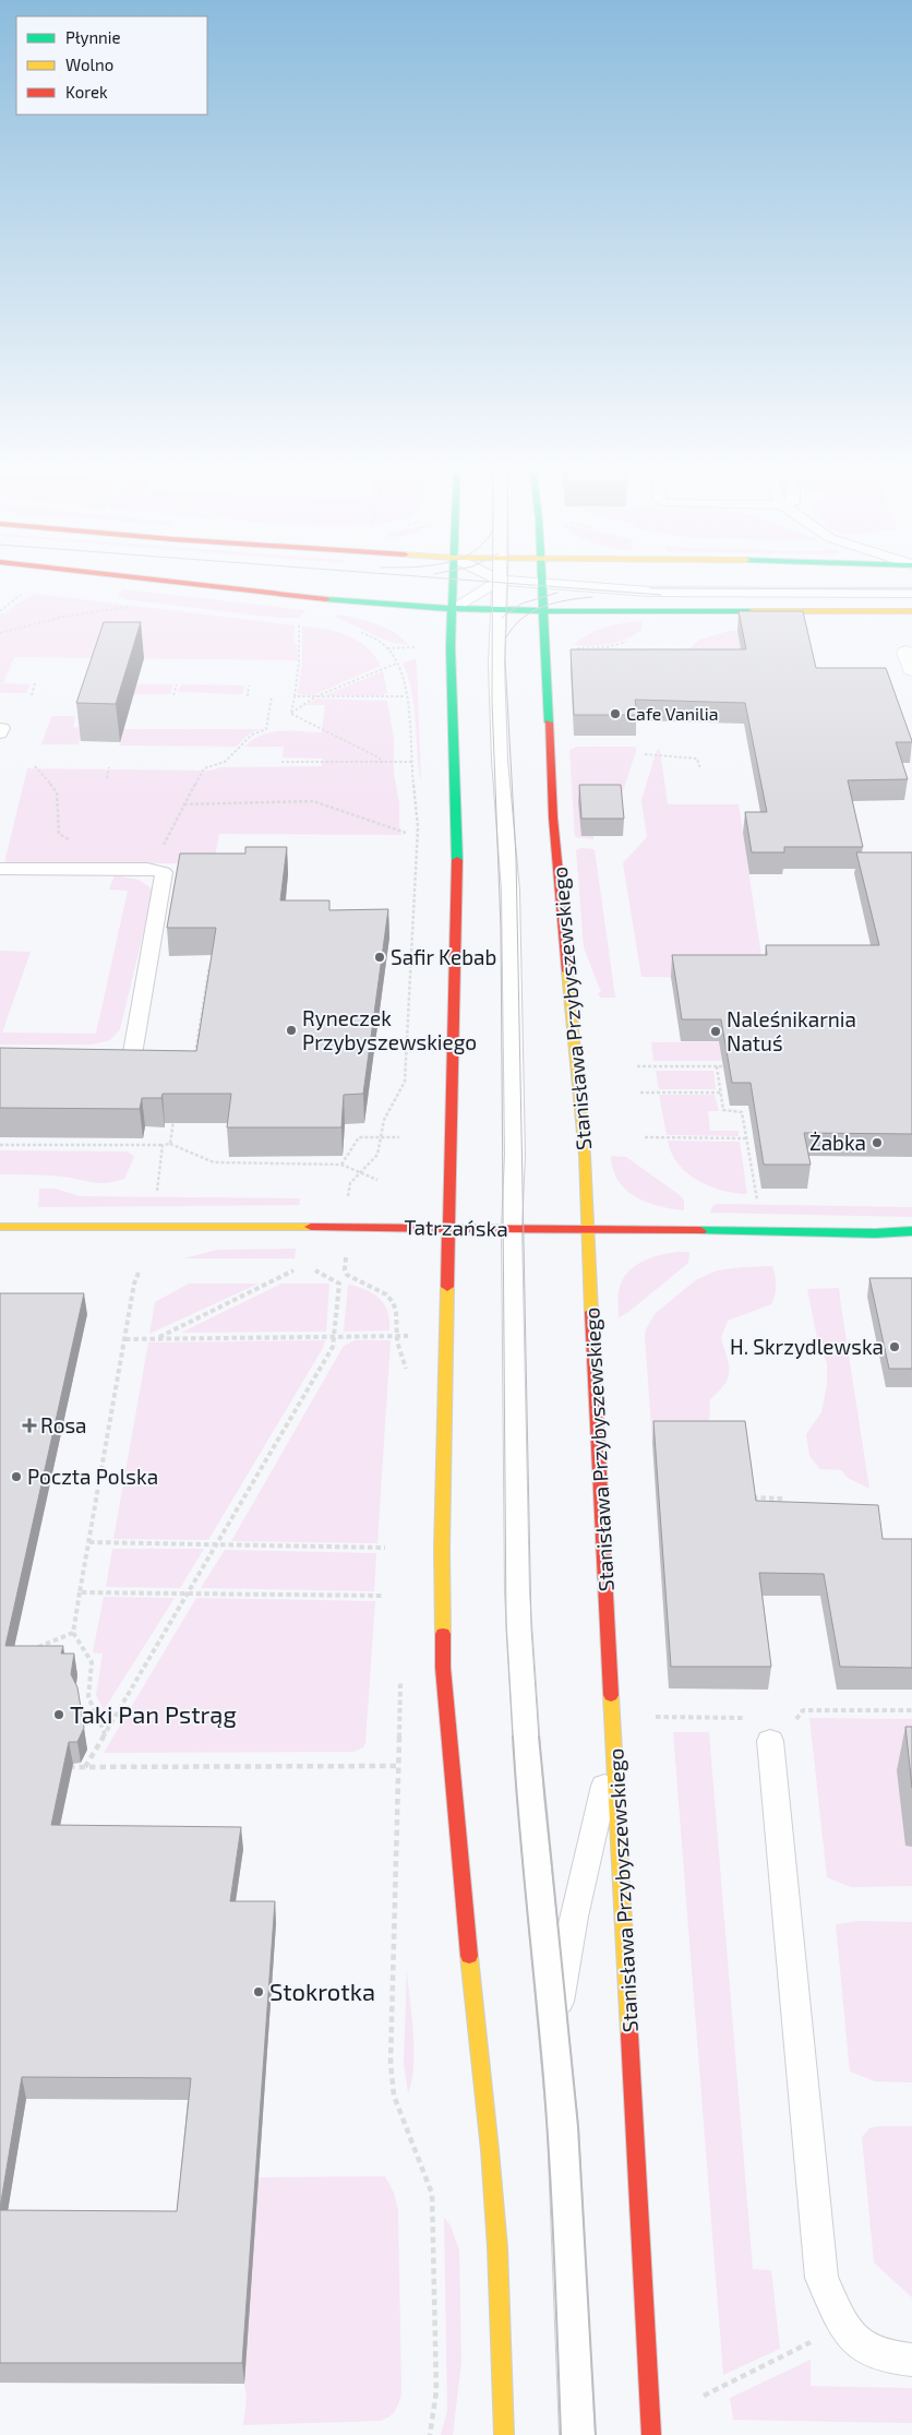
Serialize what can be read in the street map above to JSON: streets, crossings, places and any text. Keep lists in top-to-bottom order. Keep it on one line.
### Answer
{"streets":{"main road":["Stanisława Przybyszewskiego","Tatrzańska"]},"crossings":[["Stanisława Przybyszewskiego","Tatrzańska"]],"places":{"other":["Cafe Vanilia","Safir Kebab","Ryneczek Przybyszewskiego","Naleśnikarnia Natuś","Żabka","H. Skrzydlewska","Poczta Polska","Taki Pan Pstrąg","Stokrotka"],"health":["Rosa"]},"legend":["Płynnie","Wolno","Korek"]}
